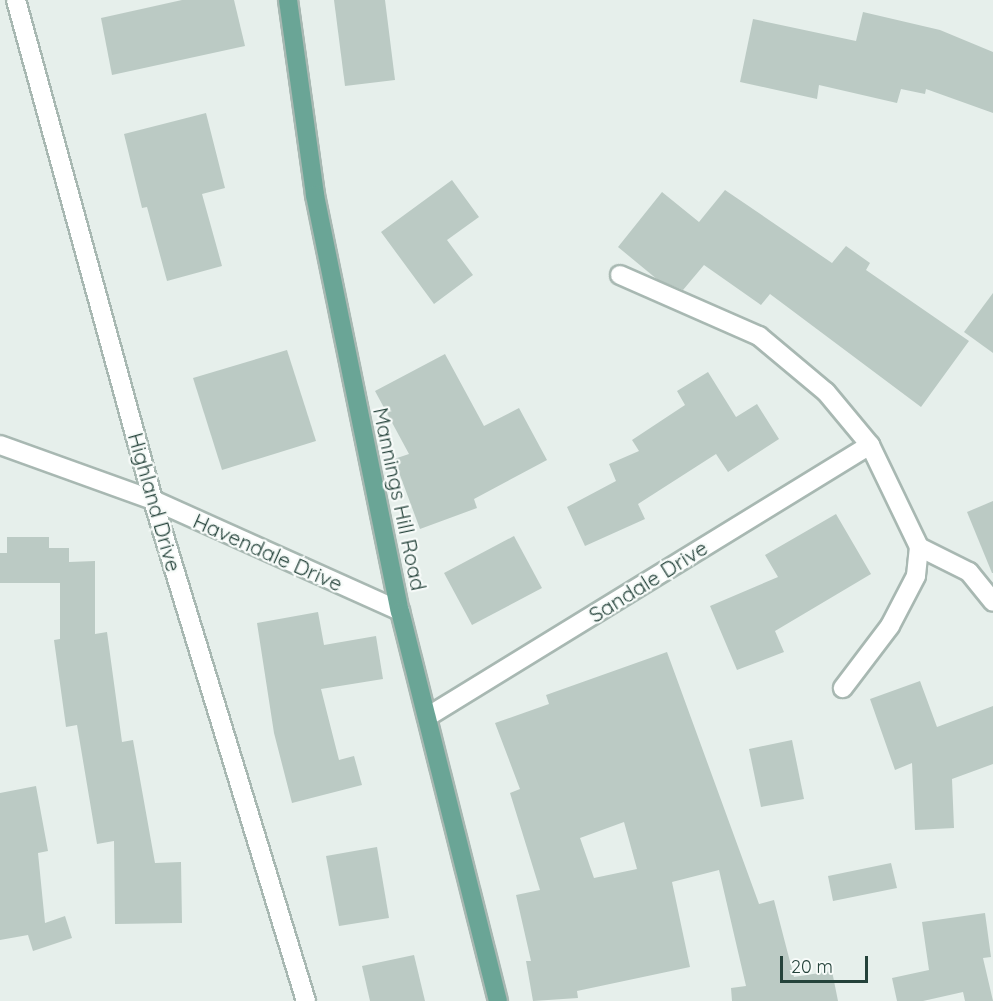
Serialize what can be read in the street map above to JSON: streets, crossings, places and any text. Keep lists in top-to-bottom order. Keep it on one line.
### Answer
{"streets":{"main road":["Mannings Hill Road"],"street":["Highland Drive","Havendale Drive","Sandale Drive"]},"crossings":[["Mannings Hill Road","Havendale Drive"],["Mannings Hill Road","Sandale Drive"],["Highland Drive","Havendale Drive"]],"scale_bar":"20 m"}
